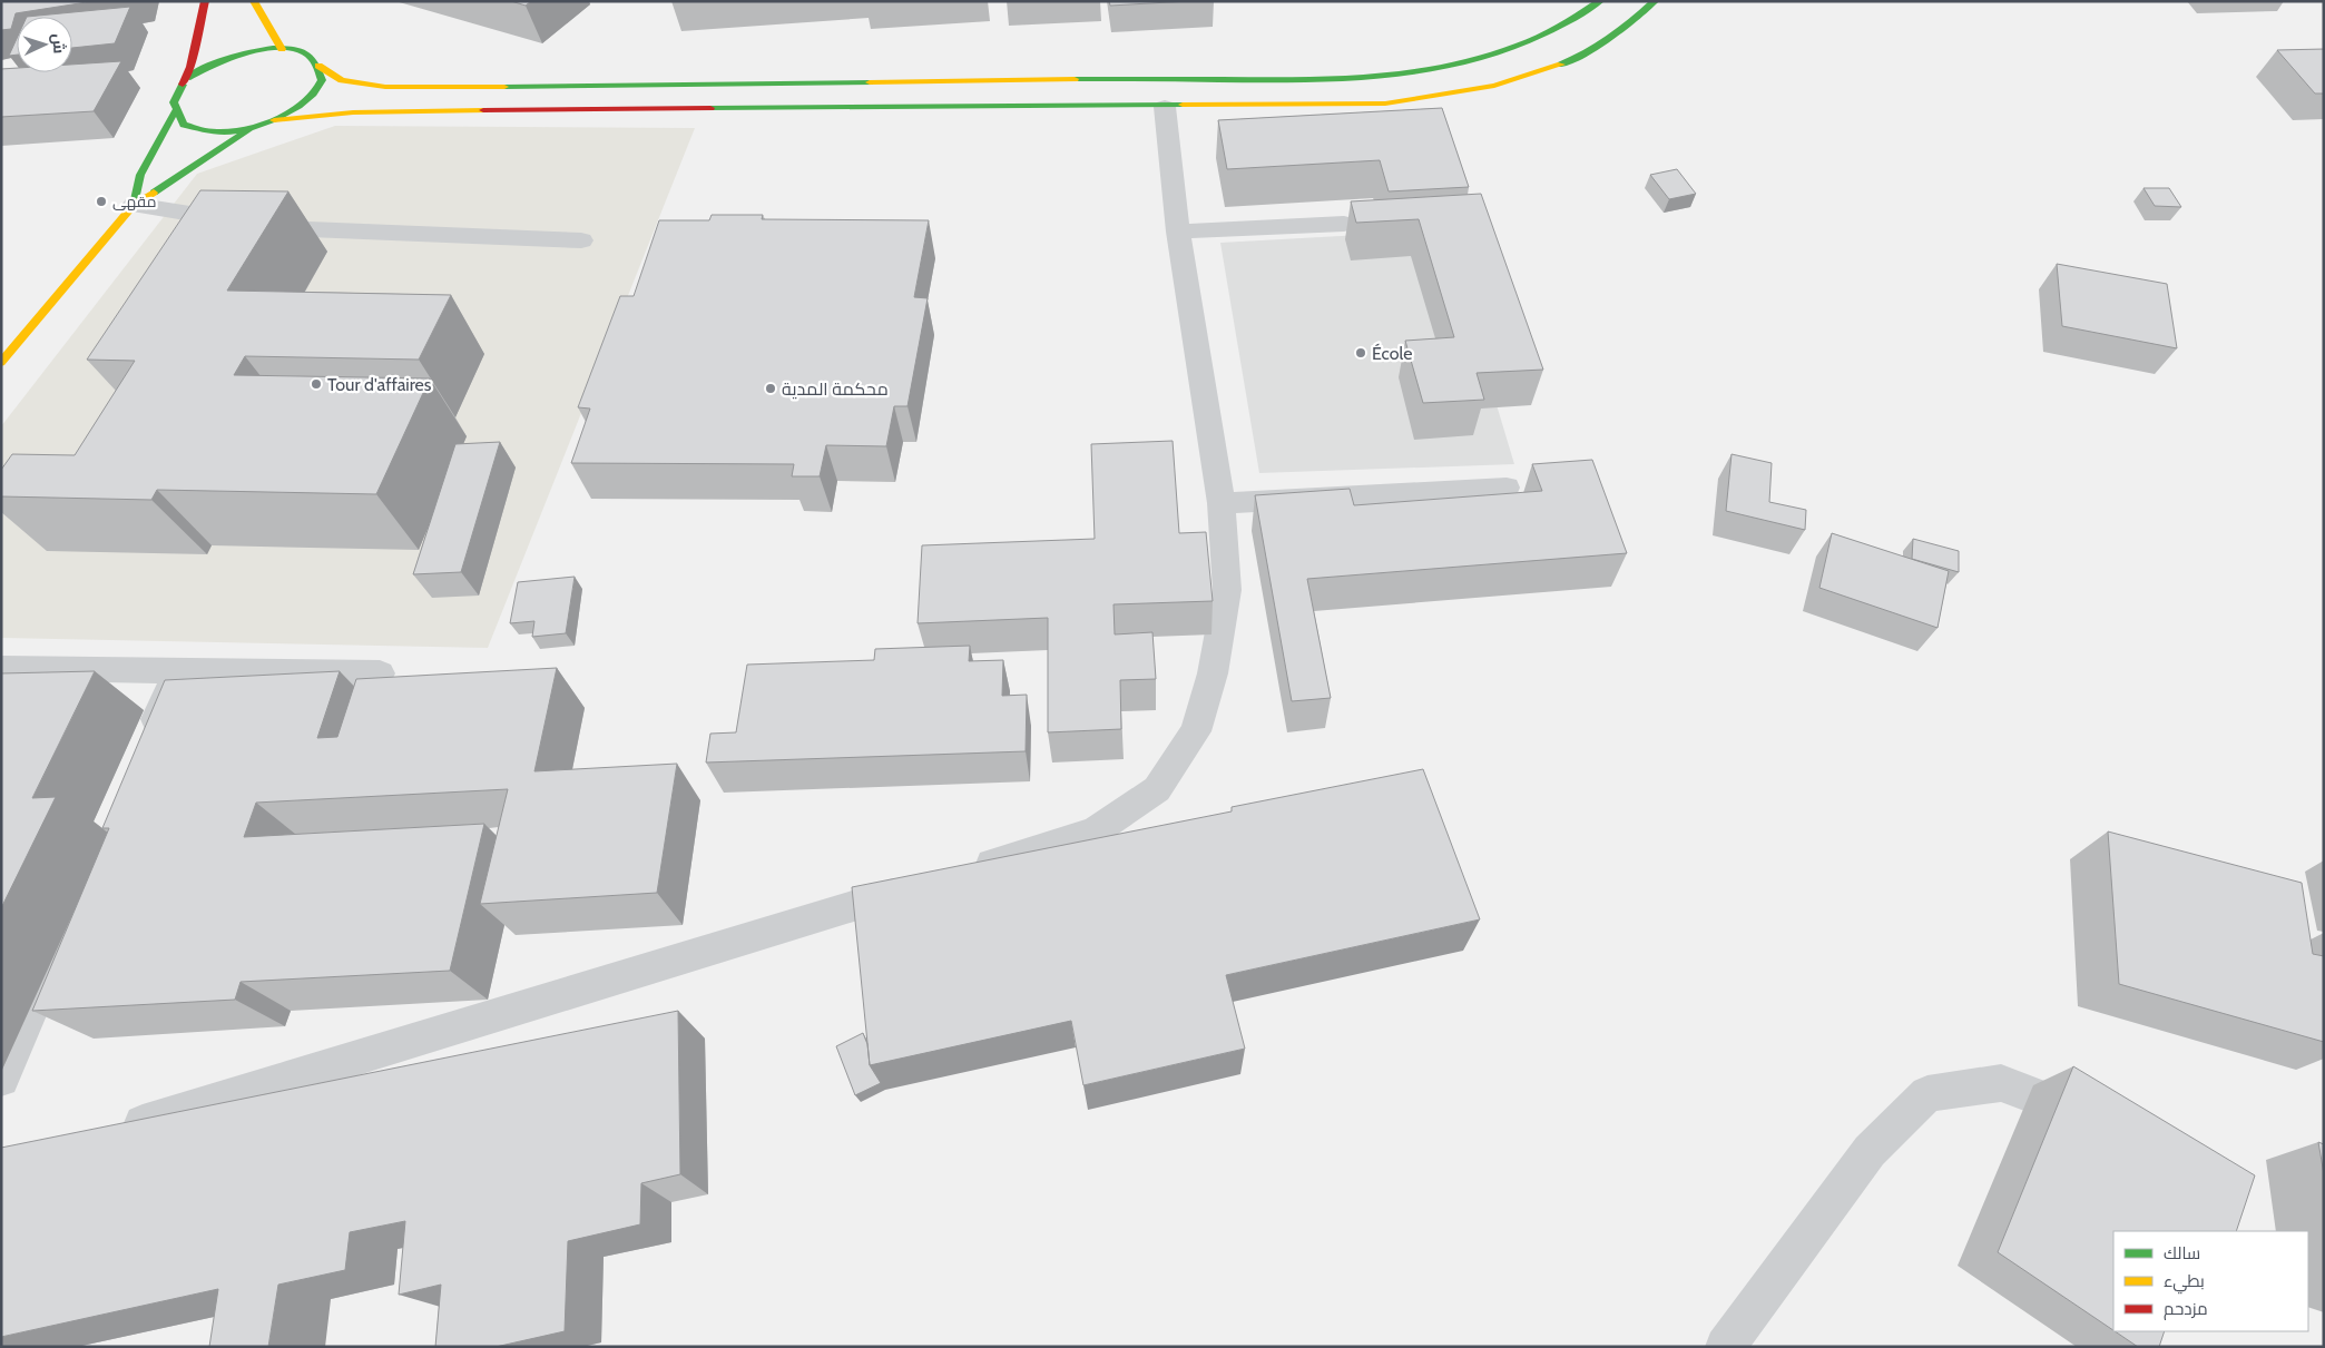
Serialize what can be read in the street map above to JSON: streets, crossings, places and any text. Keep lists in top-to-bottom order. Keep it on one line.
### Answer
{"places":["مقهى","École","Tour d'affaires","محكمة المدية"],"legend":["سالك","بطيء","مزدحم"],"north":"right"}
